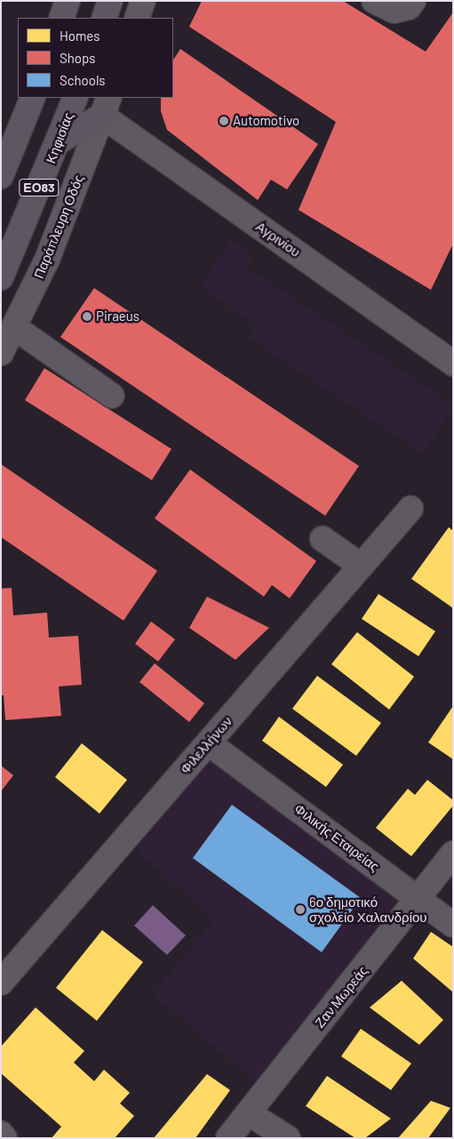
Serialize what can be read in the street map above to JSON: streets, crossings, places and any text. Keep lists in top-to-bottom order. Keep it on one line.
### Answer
{"streets":{"main road":["Κηφισίας","ΕΟ83"],"street":["Παράπλευρη Οδός","Αγρινίου","Φιλελλήνων","Φιλικής Εταιρείας","Ζαν Μωρεάς"]},"crossings":[["Παράπλευρη Οδός","Αγρινίου"],["Φιλικής Εταιρείας","Ζαν Μωρεάς"]],"places":["Automotivo","Piraeus","6ο δημοτικό σχολείο Χαλανδρίου"],"legend":["Homes","Shops","Schools"]}
